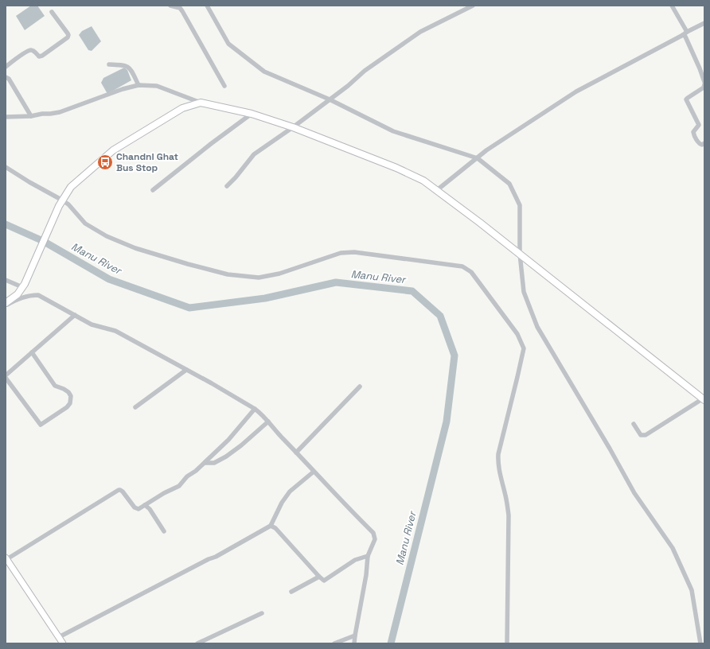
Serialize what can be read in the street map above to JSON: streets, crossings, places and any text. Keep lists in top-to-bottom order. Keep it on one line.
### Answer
{"water":["Manu River"],"places":{"bus stop":["Chandni Ghat Bus Stop"]}}
